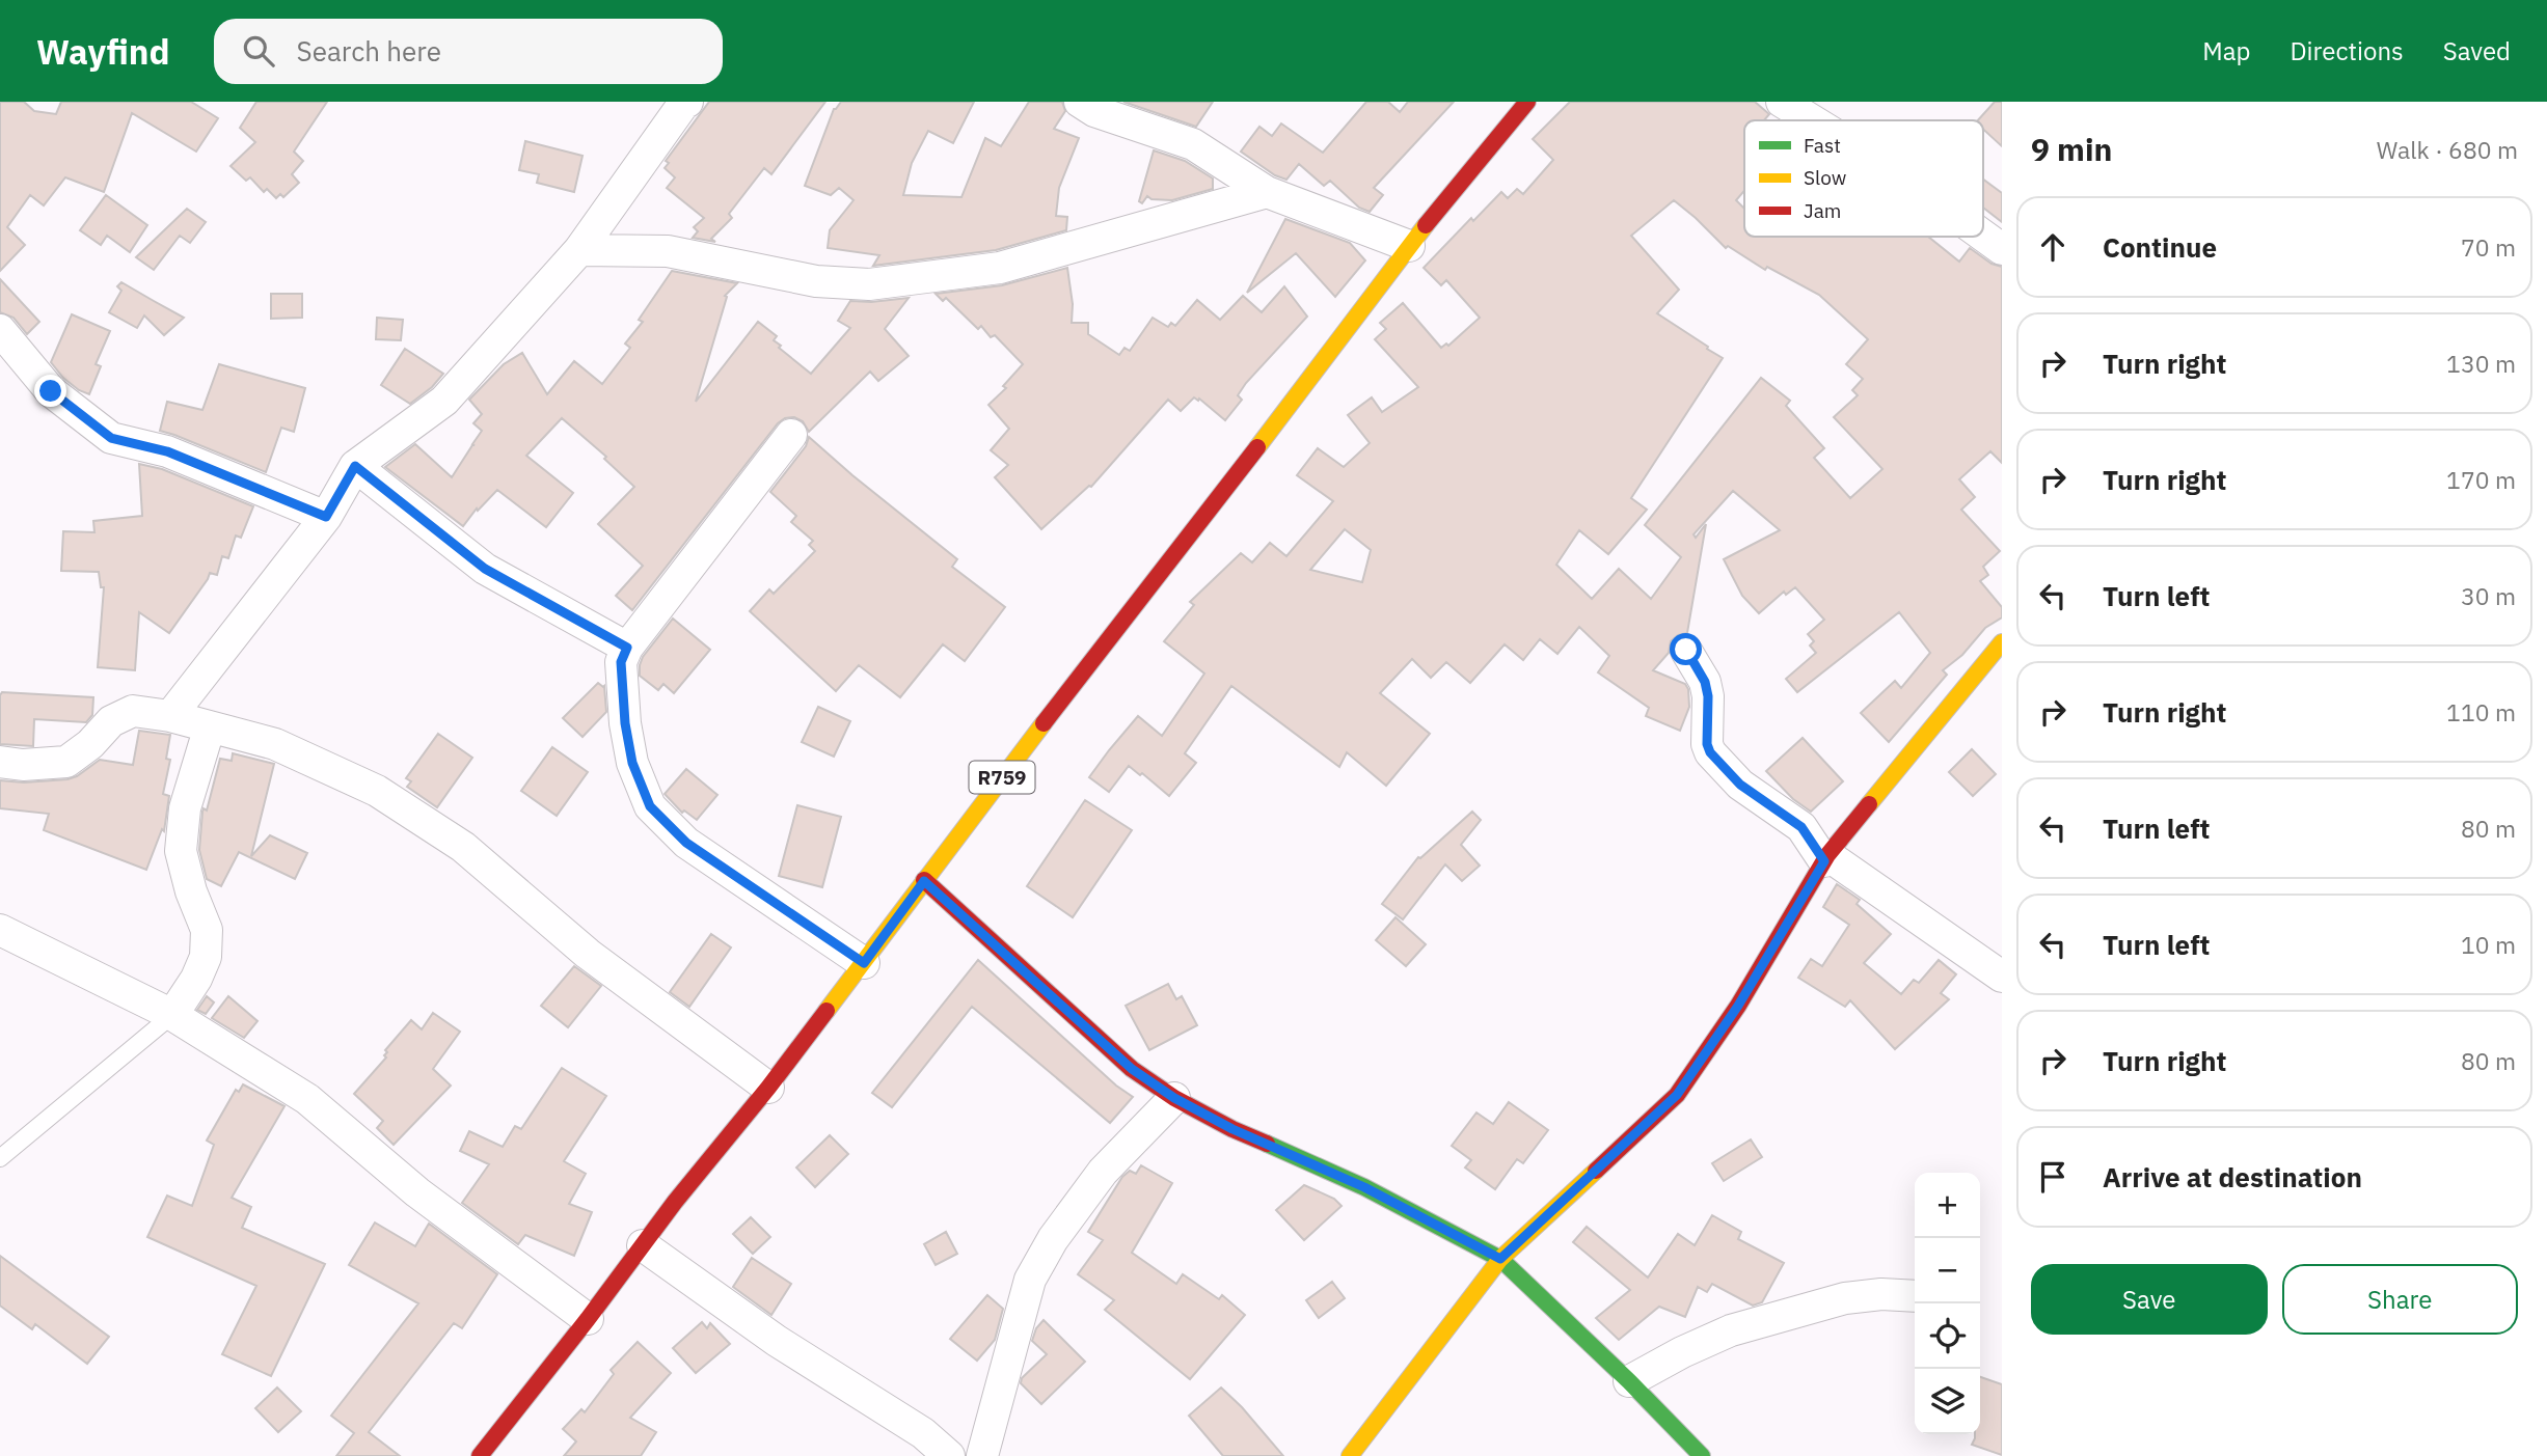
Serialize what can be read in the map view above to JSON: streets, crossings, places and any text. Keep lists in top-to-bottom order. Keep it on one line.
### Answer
{"streets":{"street":["R759"]},"legend":["Fast","Slow","Jam"],"page":{"header":"Wayfind","search":"Search here","nav":["Map","Directions","Saved"],"heading":["9 min","Walk · 680 m"],"list":[["Continue","70 m"],["Turn right","130 m"],["Turn right","170 m"],["Turn left","30 m"],["Turn right","110 m"],["Turn left","80 m"],["Turn left","10 m"],["Turn right","80 m"],"Arrive at destination"],"map_buttons":["+","−"],"buttons":["Save","Share"]}}
